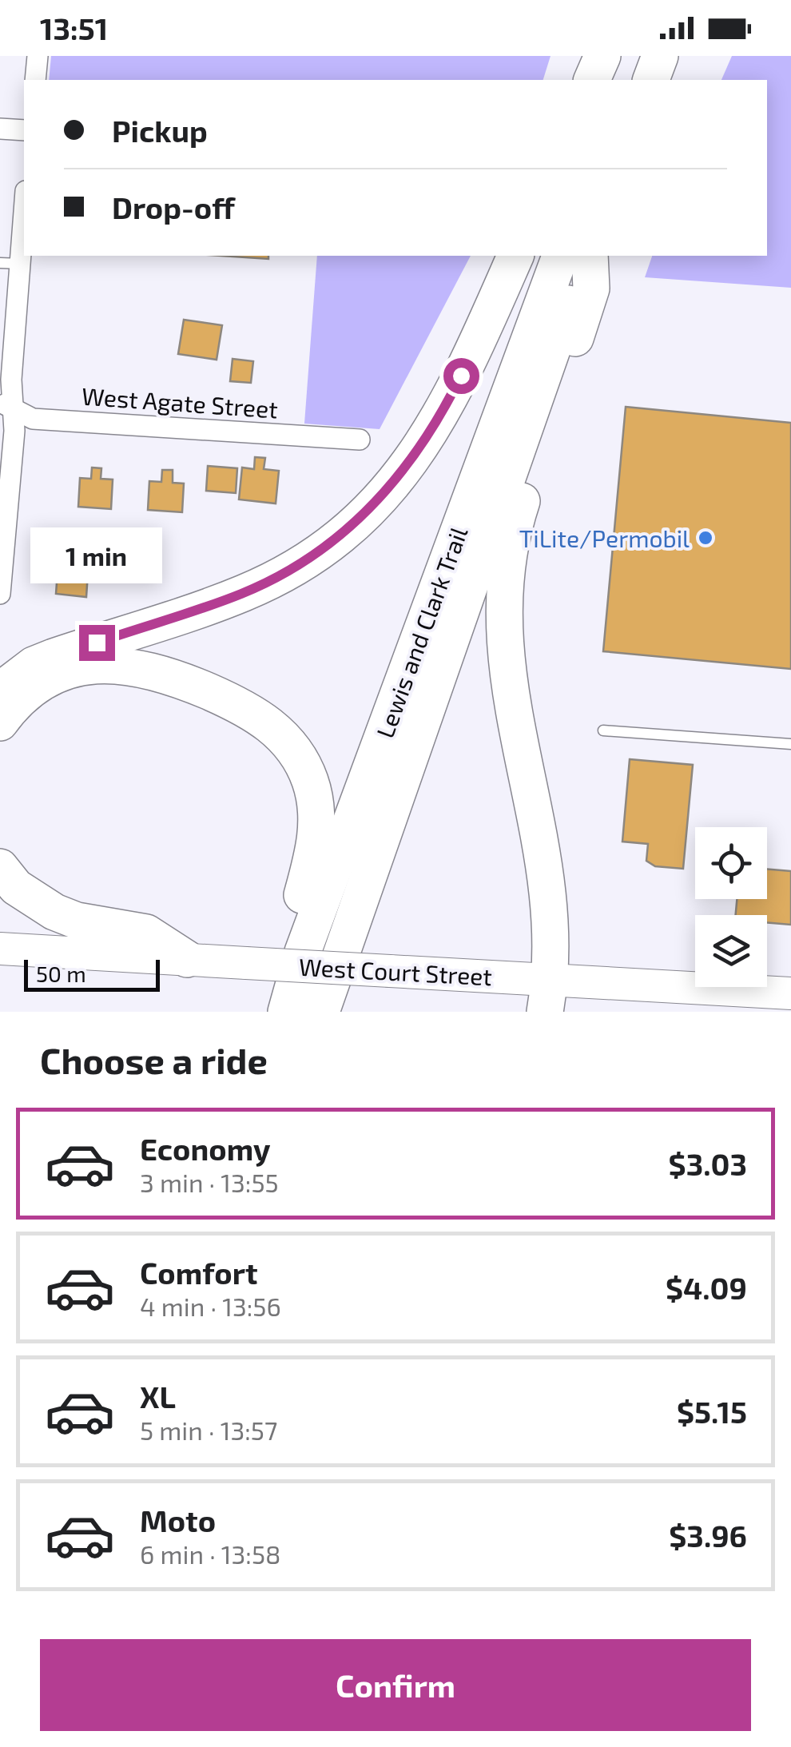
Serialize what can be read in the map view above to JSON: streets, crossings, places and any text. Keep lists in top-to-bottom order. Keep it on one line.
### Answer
{"streets":{"highway":["Lewis and Clark Trail"],"main road":["West Court Street"],"street":["West Agate Street"]},"places":["TiLite/Permobil"],"scale_bar":"50 m","page":{"status":"13:51","banner":["Pickup","Drop-off"],"bubble":"1 min","scale":"50 m","heading":"Choose a ride","list":[{"name":"Economy","note":"3 min · 13:55","value":"$3.03"},{"name":"Comfort","note":"4 min · 13:56","value":"$4.09"},{"name":"XL","note":"5 min · 13:57","value":"$5.15"},{"name":"Moto","note":"6 min · 13:58","value":"$3.96"}],"buttons":"Confirm"}}
